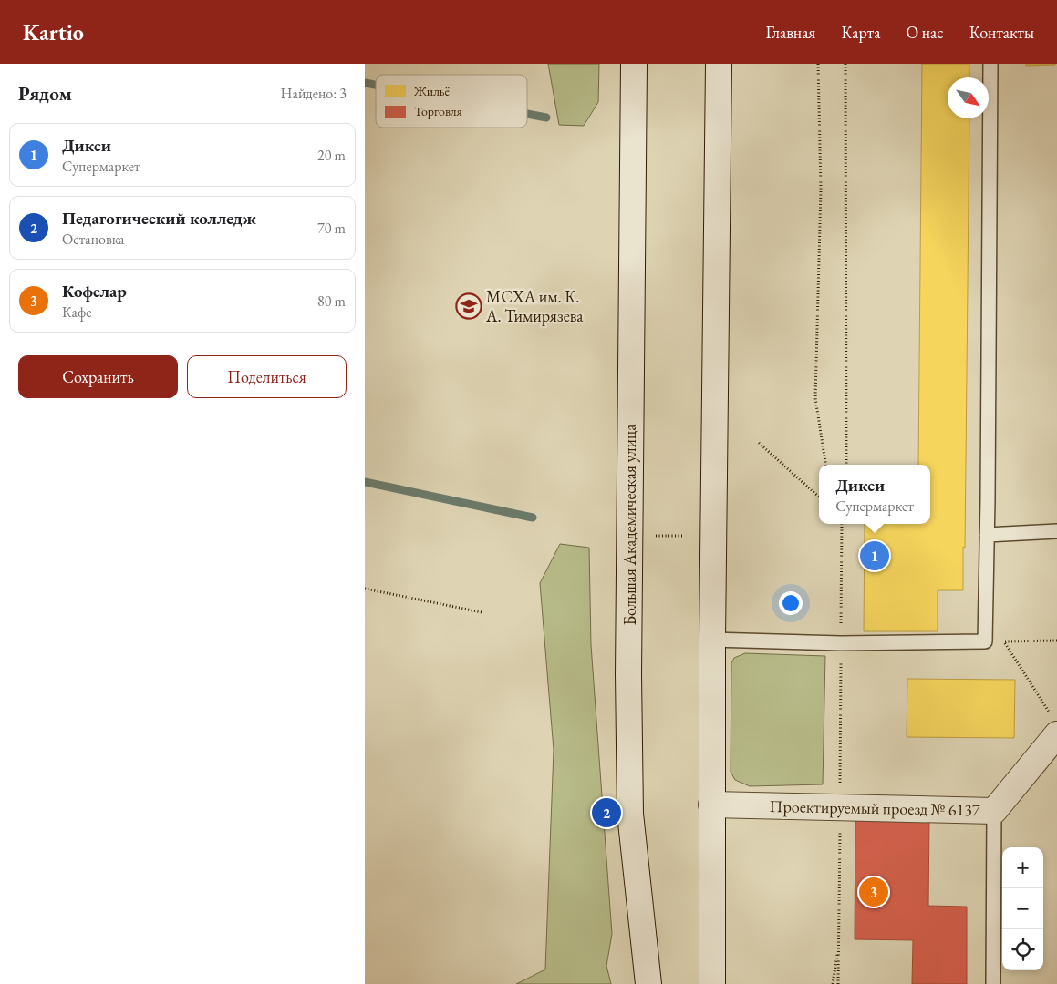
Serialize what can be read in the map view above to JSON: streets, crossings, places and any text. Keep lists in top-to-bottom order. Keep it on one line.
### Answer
{"streets":{"main road":["Большая Академическая улица","Проектируемый проезд № 6137"]},"places":{"school or university":["МСХА им. К. А. Тимирязева"]},"legend":["Жильё","Торговля"],"north":"bottom right","page":{"header":"Kartio","nav":["Главная","Карта","О нас","Контакты"],"heading":["Рядом","Найдено: 3"],"list":[{"mark":"1","name":"Дикси","note":"Супермаркет","value":"20 m"},{"mark":"2","name":"Педагогический колледж","note":"Остановка","value":"70 m"},{"mark":"3","name":"Кофелар","note":"Кафе","value":"80 m"}],"buttons":["Сохранить","Поделиться"],"popup":["Дикси","Супермаркет"],"pins":["1","2","3"],"map_buttons":["+","−"]}}
